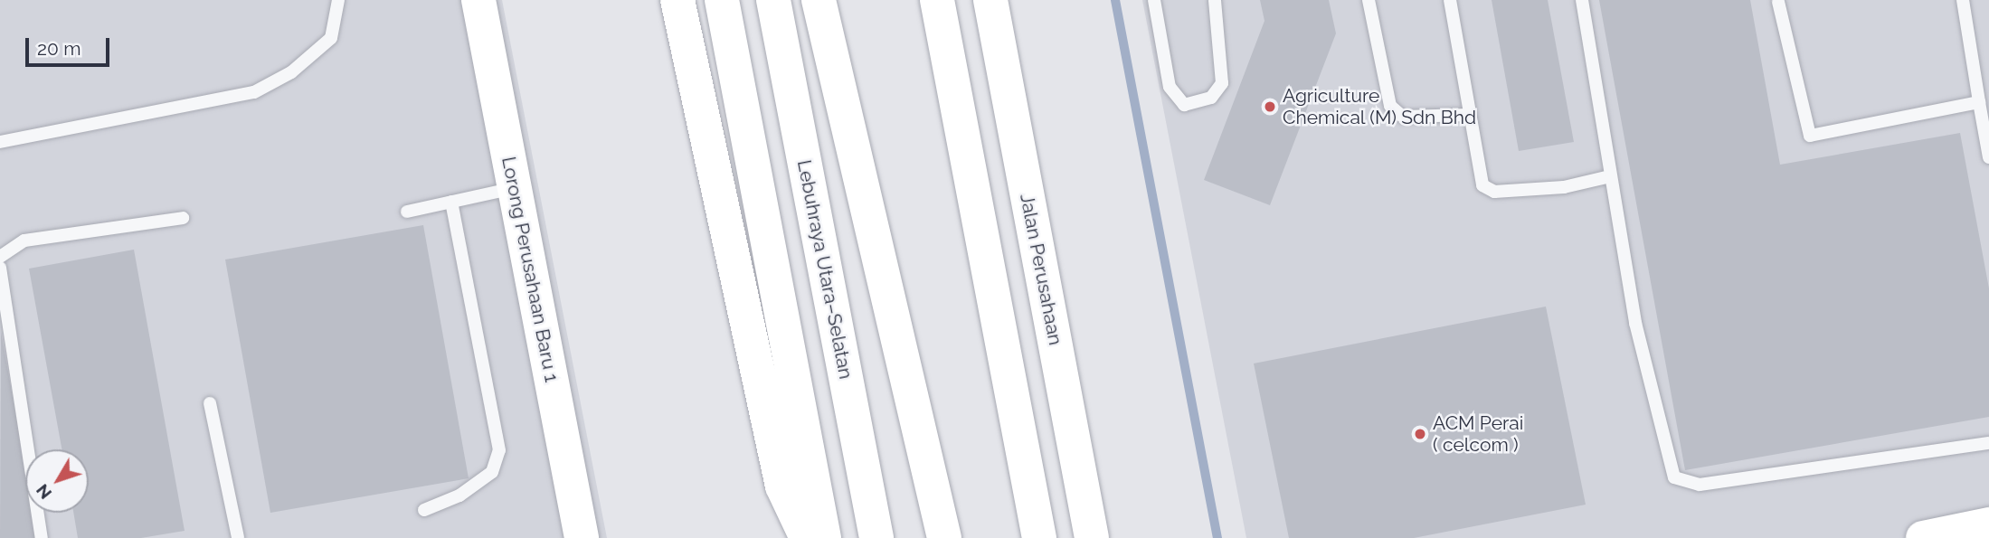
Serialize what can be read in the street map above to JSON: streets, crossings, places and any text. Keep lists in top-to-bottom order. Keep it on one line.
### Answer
{"streets":{"main road":["Lorong Perusahaan Baru 1","Lebuhraya Utara–Selatan","Jalan Perusahaan"]},"places":["Agriculture Chemical (M) Sdn Bhd","ACM Perai ( celcom )"],"scale_bar":"20 m","north":"bottom left"}
